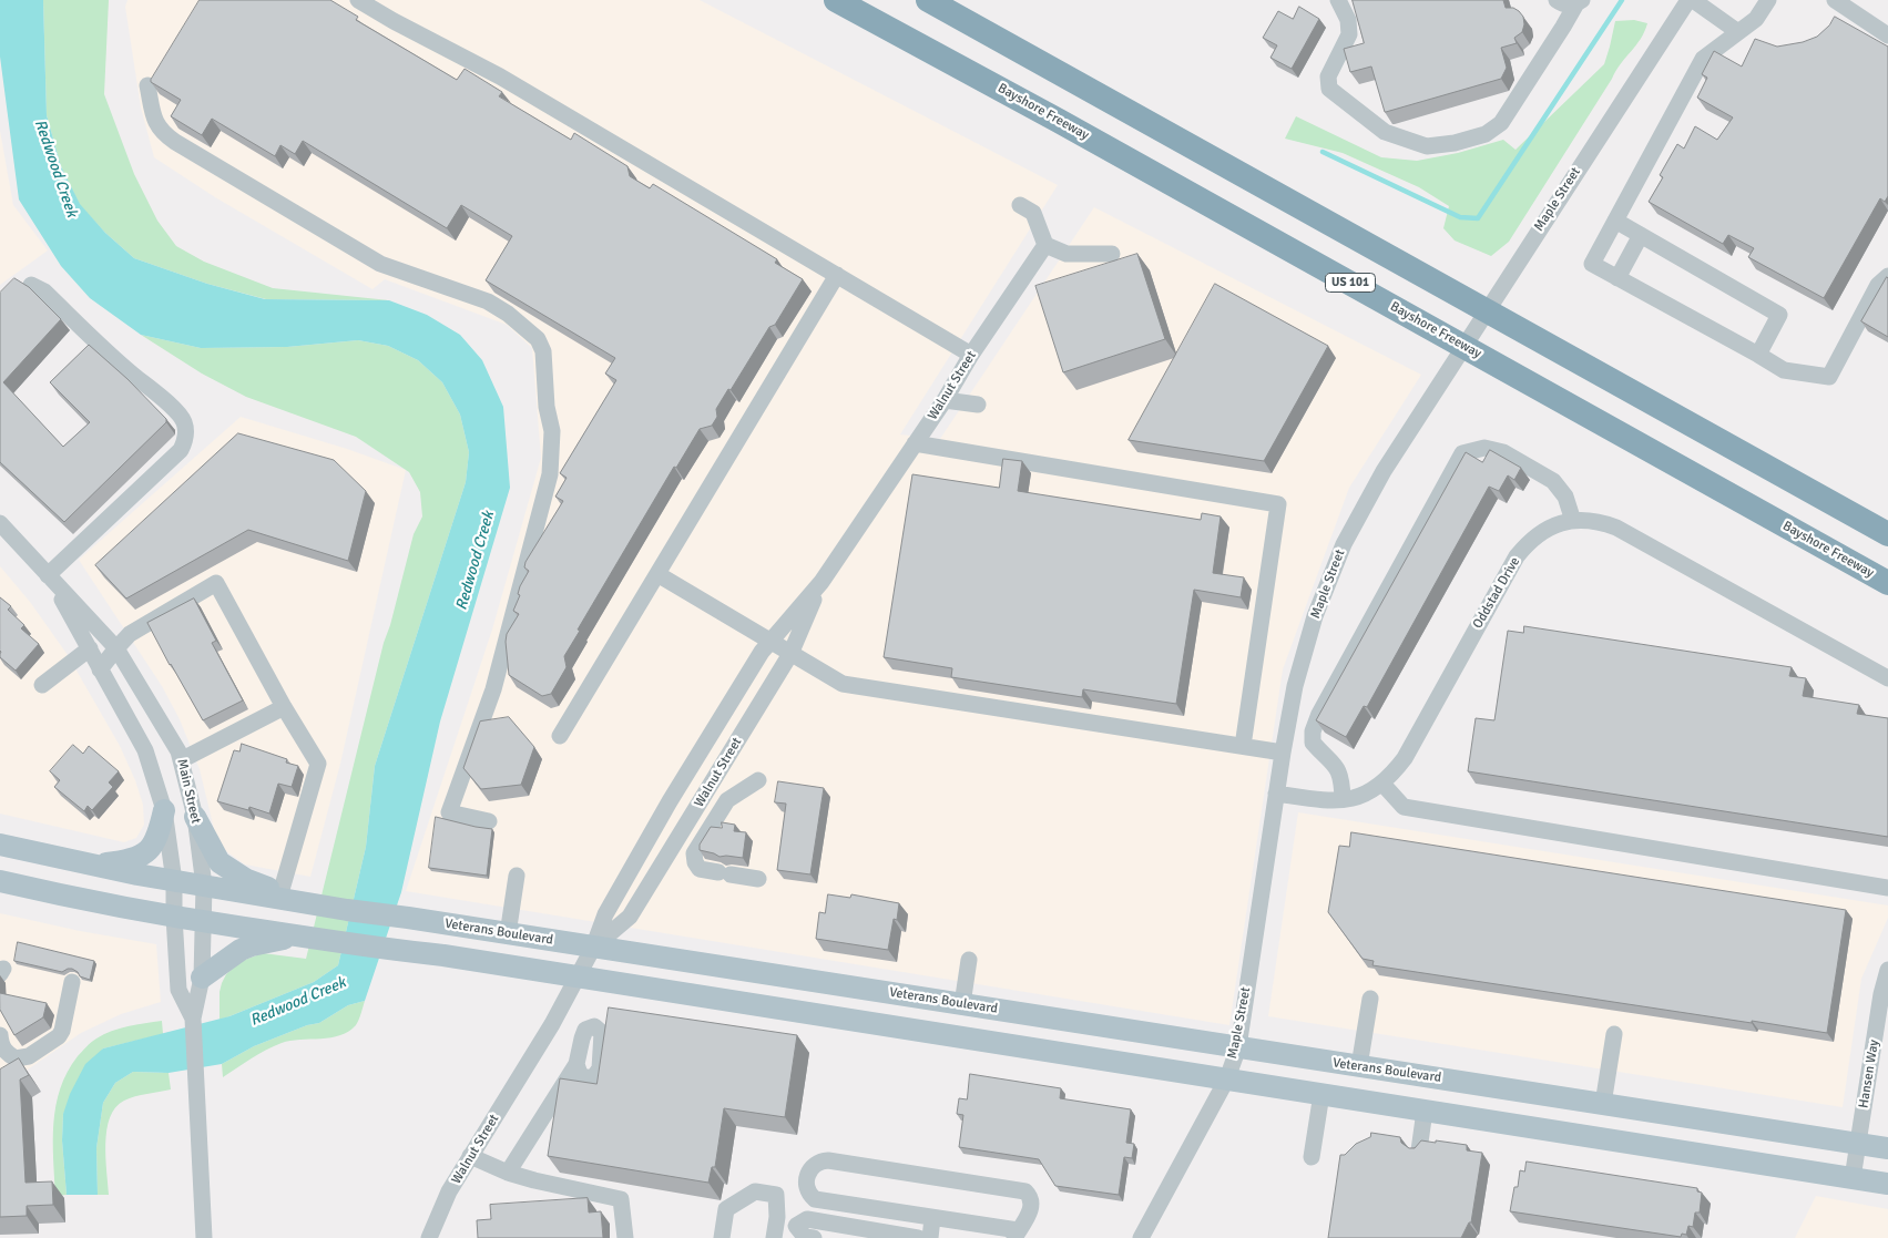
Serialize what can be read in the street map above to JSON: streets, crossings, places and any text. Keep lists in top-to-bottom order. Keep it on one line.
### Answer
{"streets":{"highway":["Bayshore Freeway","US 101"],"main road":["Veterans Boulevard"],"street":["Maple Street","Walnut Street","Oddstad Drive","Main Street","Hansen Way"]},"crossings":[["Maple Street","Oddstad Drive"],["Maple Street","Veterans Boulevard"],["Walnut Street","Veterans Boulevard"],["Main Street","Veterans Boulevard"],["Veterans Boulevard","Hansen Way"]],"water":["Redwood Creek"]}
